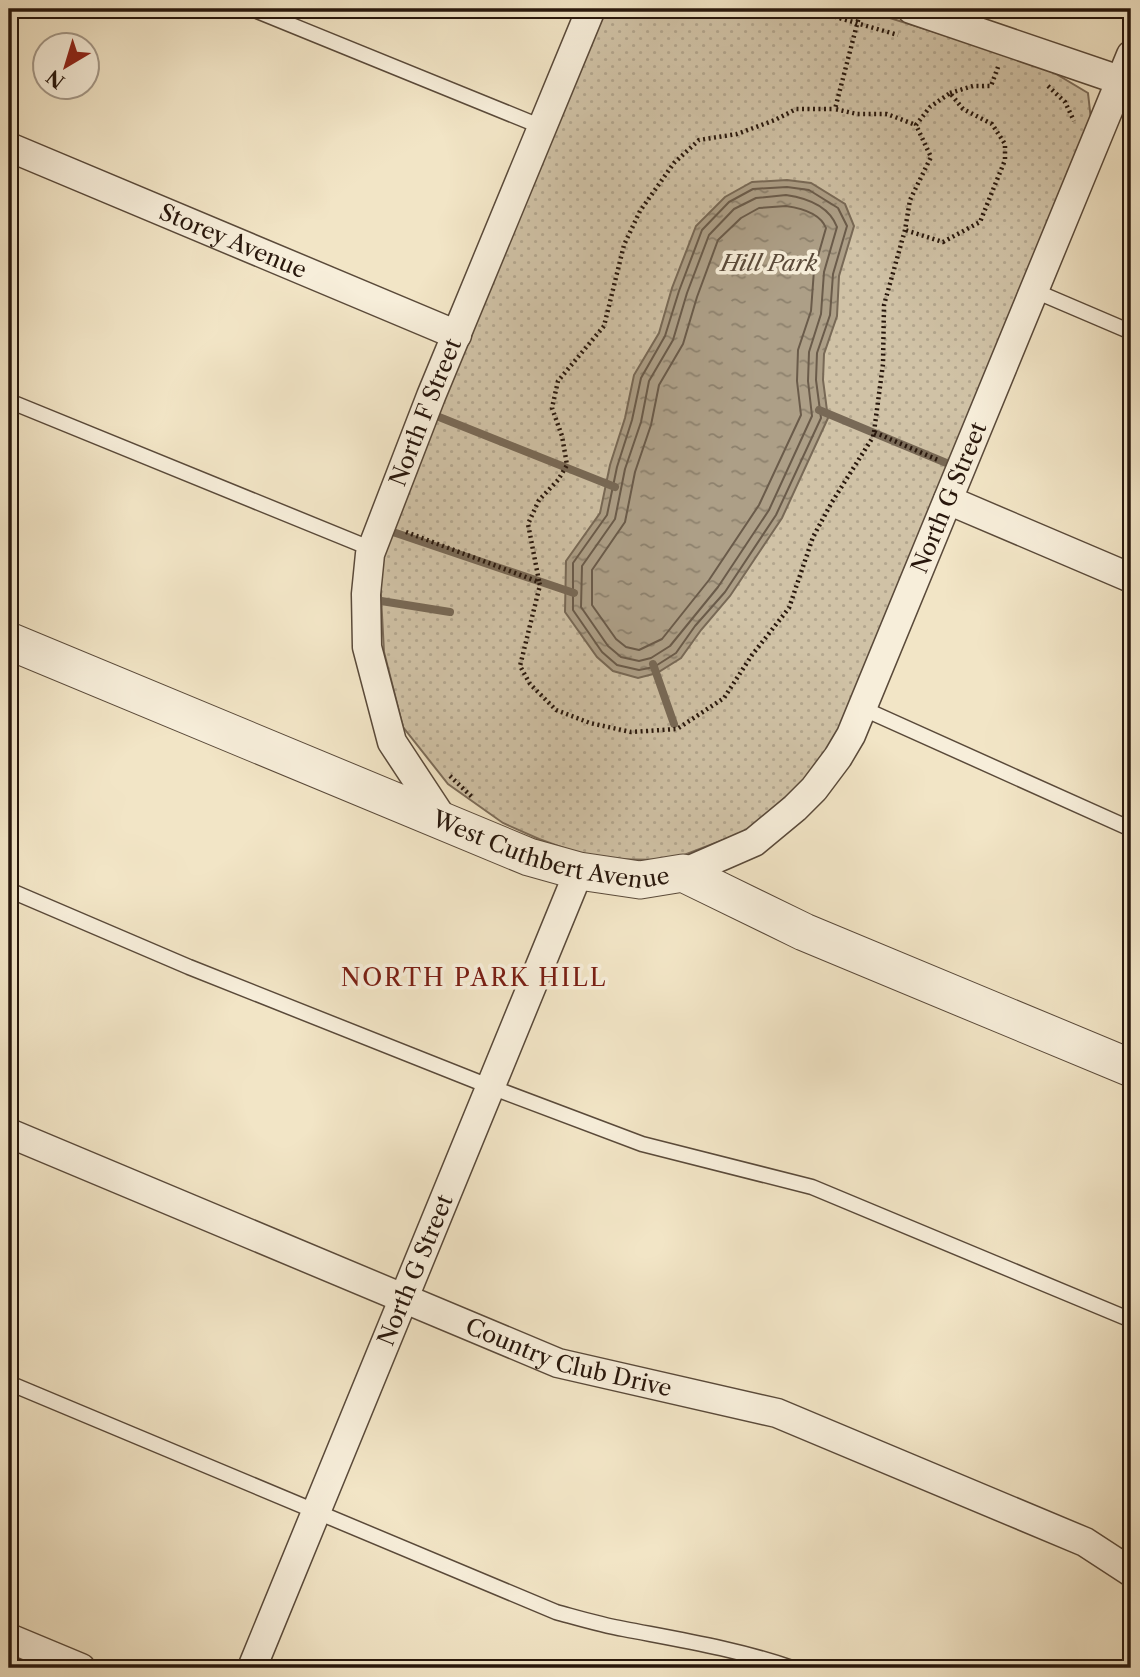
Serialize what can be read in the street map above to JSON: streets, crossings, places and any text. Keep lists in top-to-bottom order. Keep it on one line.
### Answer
{"streets":{"street":["Storey Avenue","North F Street","North G Street","West Cuthbert Avenue","Country Club Drive"]},"crossings":[["Storey Avenue","North F Street"],["North F Street","West Cuthbert Avenue"],["North G Street","West Cuthbert Avenue"],["North G Street","Country Club Drive"]],"districts":["NORTH PARK HILL"],"parks":["Hill Park"],"north":"bottom left"}
